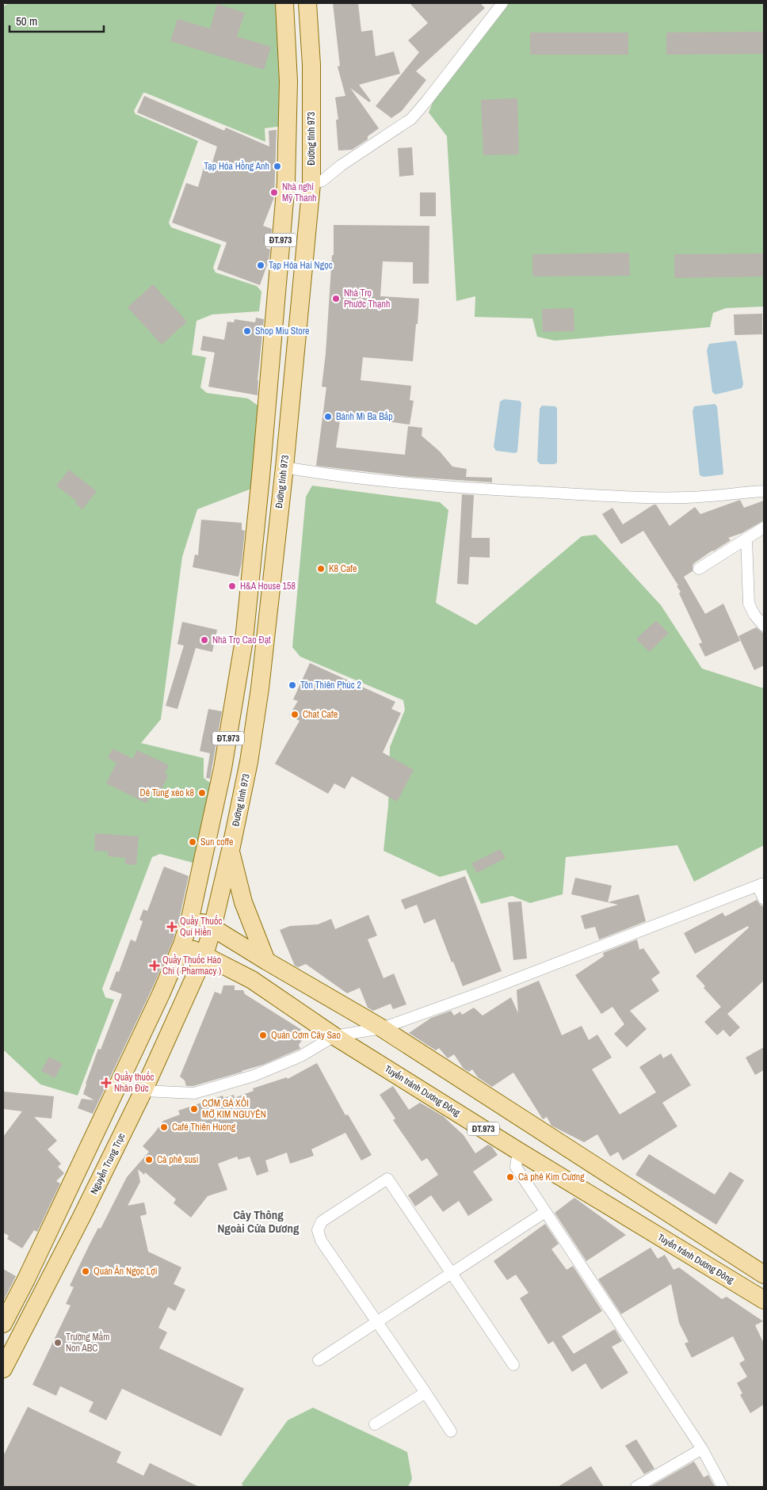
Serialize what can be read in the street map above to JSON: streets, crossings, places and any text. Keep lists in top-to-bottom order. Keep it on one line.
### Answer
{"streets":{"main road":["Đường tỉnh 973","ĐT.973","Tuyến tránh Dương Đông","Nguyễn Trung Trực"]},"crossings":[["Đường tỉnh 973","ĐT.973"],["Đường tỉnh 973","Tuyến tránh Dương Đông"],["Đường tỉnh 973","Nguyễn Trung Trực"],["ĐT.973","Tuyến tránh Dương Đông"],["Tuyến tránh Dương Đông","Nguyễn Trung Trực"]],"districts":["Cây Thông Ngoài Cửa Dương"],"places":{"other":["Tạp Hóa Hồng Anh","Nhà nghỉ Mỹ Thanh","Tạp Hóa Hai Ngọc","Nhà Trọ Phước Thạnh","Shop Miu Store","Bánh Mì Ba Bắp","K8 Cafe","H&A House 158","Nhà Trọ Cao Đạt","Tôn Thiên Phúc 2","Chat Cafe","Dê Tùng xẻo k8","Sun coffe","Quán Cơm Cây Sao","CƠM GÀ XỐI MỠ KIM NGUYÊN","Café Thiên Huong","Cà phê susi","Cà phê Kim Cương","Quán Ăn Ngọc Lợi","Trường Mầm Non ABC"],"health":["Quầy Thuốc Quí Hiền","Quầy Thuốc Hảo Chi ( Pharmacy )","Quầy thuốc Nhân Đức"]},"scale_bar":"50 m"}
